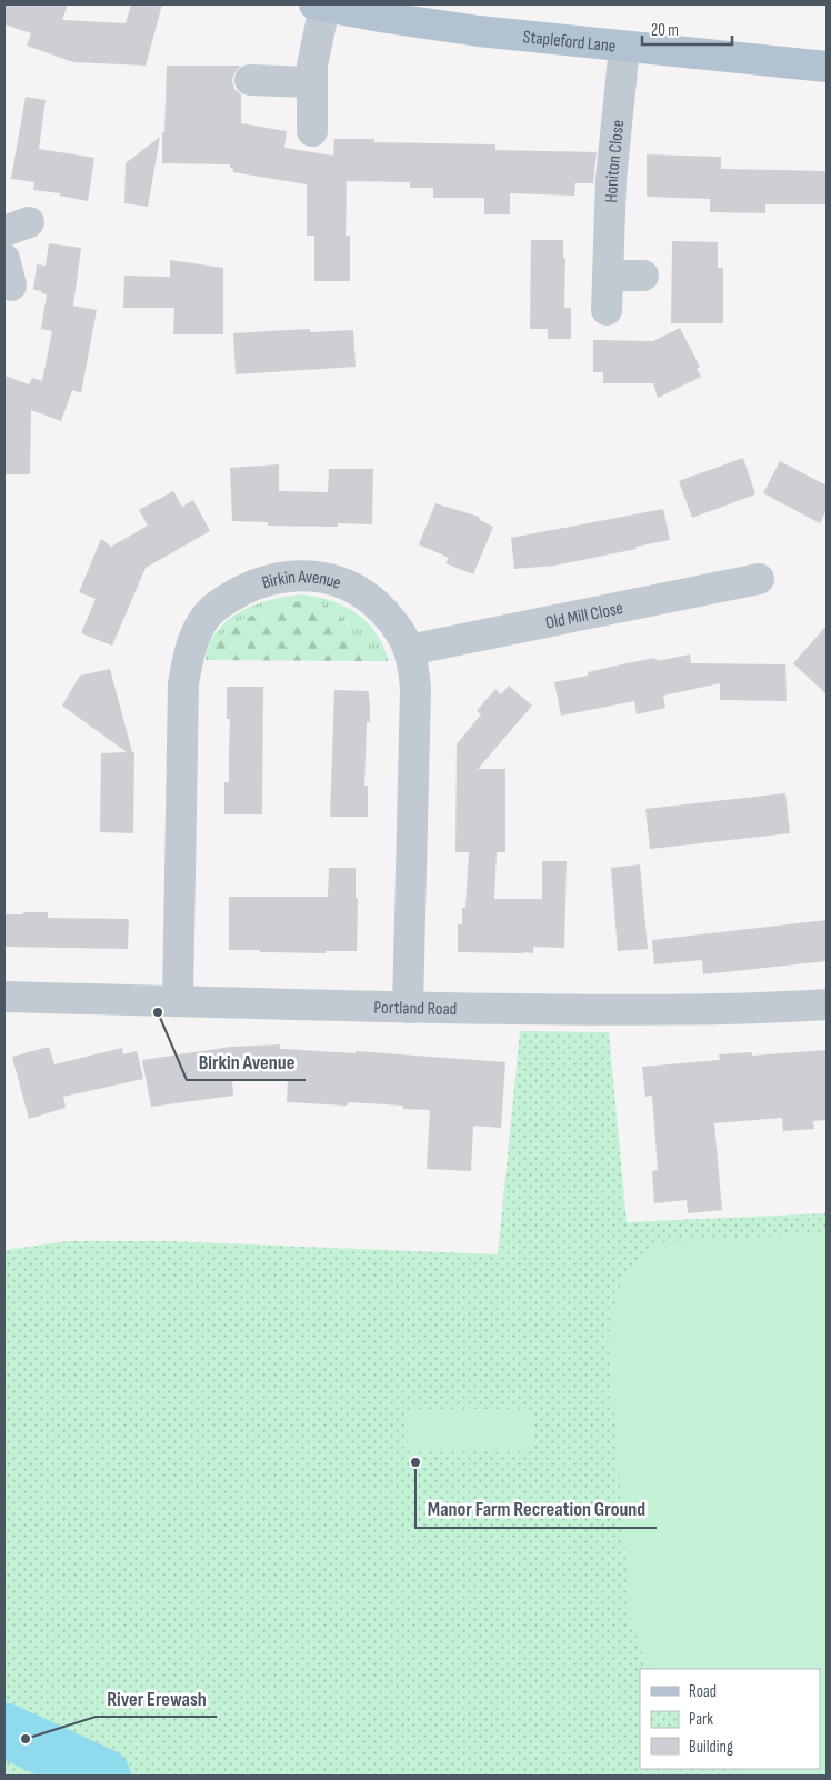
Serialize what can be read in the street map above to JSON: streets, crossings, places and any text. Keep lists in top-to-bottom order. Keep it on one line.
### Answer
{"streets":{"main road":["Stapleford Lane"],"street":["Honiton Close","Birkin Avenue","Old Mill Close","Portland Road"]},"crossings":[["Stapleford Lane","Honiton Close"],["Birkin Avenue","Old Mill Close"],["Birkin Avenue","Portland Road"]],"places":["Birkin Avenue","Manor Farm Recreation Ground","River Erewash"],"legend":["Road","Park","Building"],"scale_bar":"20 m"}
